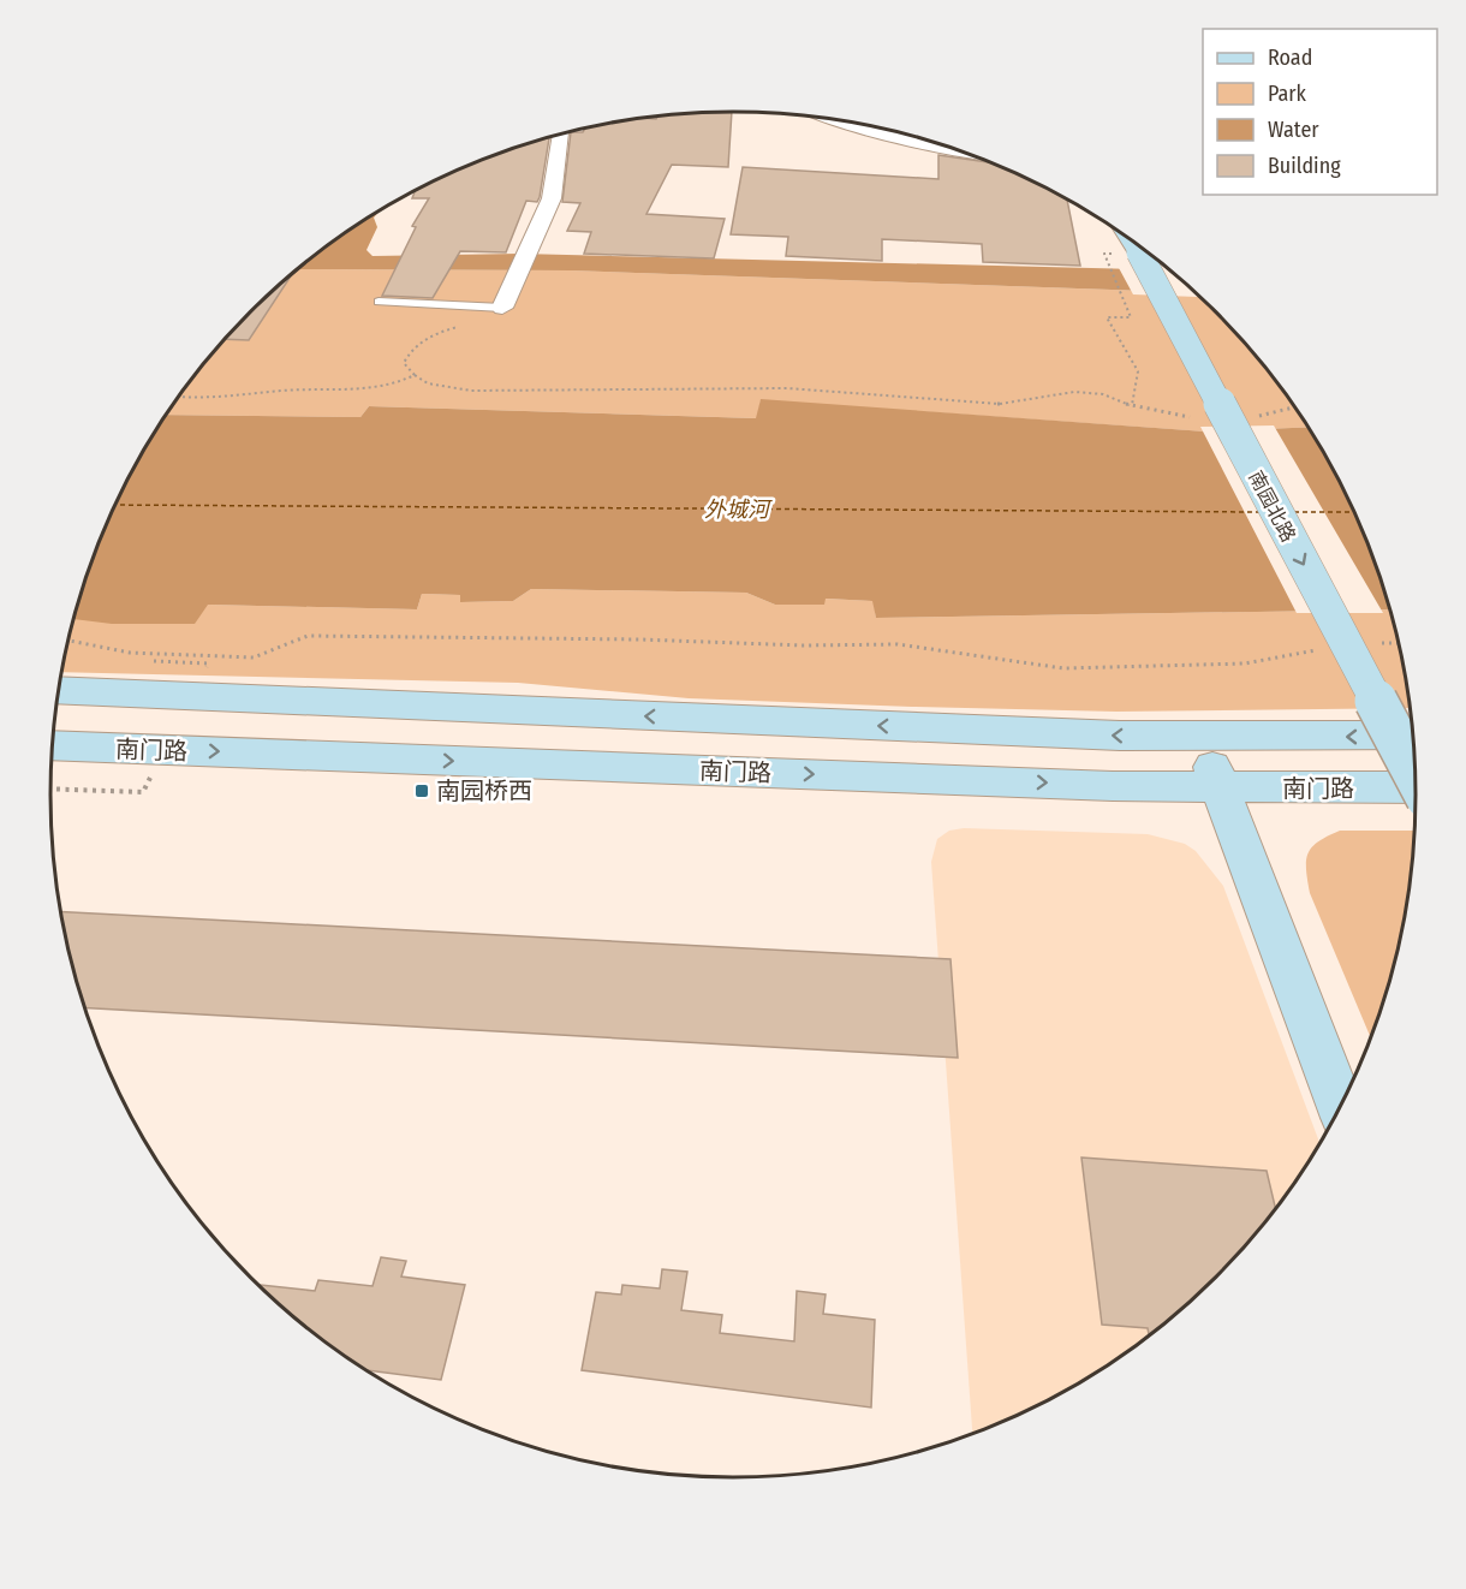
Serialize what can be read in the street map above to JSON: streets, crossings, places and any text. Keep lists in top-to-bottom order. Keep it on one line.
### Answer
{"streets":{"main road":["南园北路","南门路"]},"water":["外城河"],"places":{"transit":["南园桥西"]},"legend":["Road","Park","Water","Building"]}
